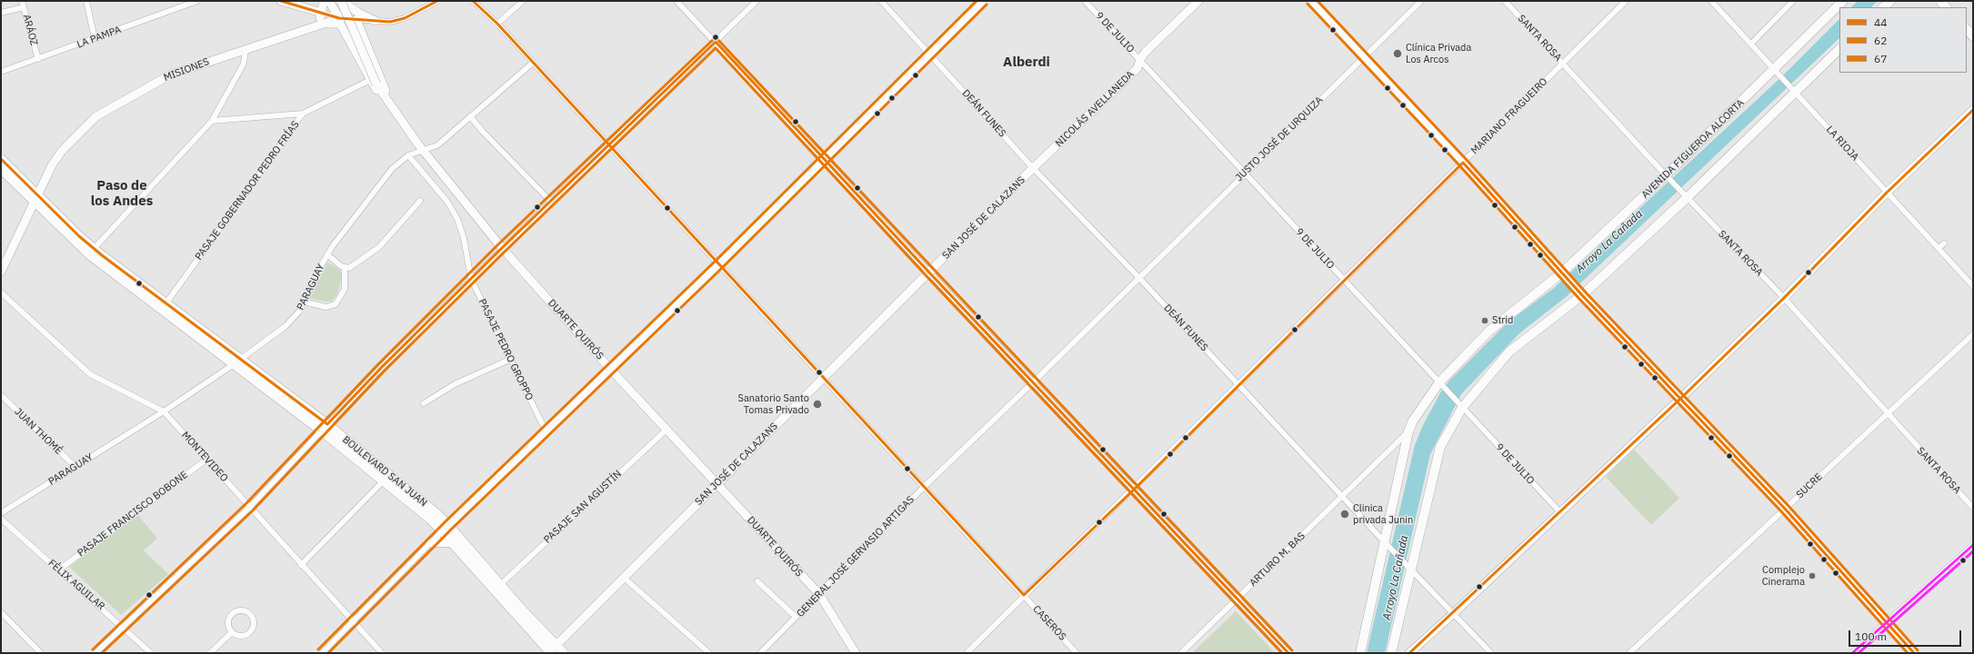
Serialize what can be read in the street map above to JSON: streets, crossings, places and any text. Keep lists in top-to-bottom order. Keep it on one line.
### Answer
{"streets":{"main road":["AVENIDA FIGUEROA ALCORTA","BOULEVARD SAN JUAN"],"street":["ARÁOZ","9 DE JULIO","LA PAMPA","SANTA ROSA","MISIONES","NICOLÁS AVELLANEDA","DEÁN FUNES","MARIANO FRAGUEIRO","JUSTO JOSÉ DE URQUIZA","LA RIOJA","PASAJE GOBERNADOR PEDRO FRÍAS","SAN JOSÉ DE CALAZANS","PARAGUAY","DUARTE QUIRÓS","PASAJE PEDRO GROPPO","JUAN THOMÉ","MONTEVIDEO","SUCRE","PASAJE SAN AGUSTÍN","PASAJE FRANCISCO BOBONE","GENERAL JOSÉ GERVASIO ARTIGAS","ARTURO M. BAS","FÉLIX AGUILAR","CASEROS"]},"crossings":[["ARÁOZ","LA PAMPA"],["9 DE JULIO","NICOLÁS AVELLANEDA"],["9 DE JULIO","MARIANO FRAGUEIRO"],["9 DE JULIO","JUSTO JOSÉ DE URQUIZA"],["9 DE JULIO","AVENIDA FIGUEROA ALCORTA"],["SANTA ROSA","MARIANO FRAGUEIRO"],["SANTA ROSA","AVENIDA FIGUEROA ALCORTA"],["SANTA ROSA","SUCRE"],["MISIONES","BOULEVARD SAN JUAN"],["NICOLÁS AVELLANEDA","DEÁN FUNES"],["NICOLÁS AVELLANEDA","SAN JOSÉ DE CALAZANS"],["DEÁN FUNES","MARIANO FRAGUEIRO"],["DEÁN FUNES","JUSTO JOSÉ DE URQUIZA"],["DEÁN FUNES","AVENIDA FIGUEROA ALCORTA"],["DEÁN FUNES","SAN JOSÉ DE CALAZANS"],["DEÁN FUNES","GENERAL JOSÉ GERVASIO ARTIGAS"],["DEÁN FUNES","ARTURO M. BAS"],["MARIANO FRAGUEIRO","CASEROS"],["JUSTO JOSÉ DE URQUIZA","GENERAL JOSÉ GERVASIO ARTIGAS"],["LA RIOJA","AVENIDA FIGUEROA ALCORTA"],["AVENIDA FIGUEROA ALCORTA","ARTURO M. BAS"],["PASAJE GOBERNADOR PEDRO FRÍAS","DUARTE QUIRÓS"],["PASAJE GOBERNADOR PEDRO FRÍAS","BOULEVARD SAN JUAN"],["SAN JOSÉ DE CALAZANS","DUARTE QUIRÓS"],["SAN JOSÉ DE CALAZANS","BOULEVARD SAN JUAN"],["SAN JOSÉ DE CALAZANS","CASEROS"],["PARAGUAY","DUARTE QUIRÓS"],["PARAGUAY","PASAJE PEDRO GROPPO"],["PARAGUAY","JUAN THOMÉ"],["PARAGUAY","MONTEVIDEO"],["PARAGUAY","BOULEVARD SAN JUAN"],["PARAGUAY","CASEROS"],["DUARTE QUIRÓS","PASAJE SAN AGUSTÍN"],["DUARTE QUIRÓS","GENERAL JOSÉ GERVASIO ARTIGAS"],["MONTEVIDEO","PASAJE FRANCISCO BOBONE"],["BOULEVARD SAN JUAN","PASAJE SAN AGUSTÍN"],["PASAJE FRANCISCO BOBONE","FÉLIX AGUILAR"],["GENERAL JOSÉ GERVASIO ARTIGAS","CASEROS"]],"districts":["Alberdi","Paso de los Andes"],"water":["Arroyo La Cañada"],"places":["Clínica Privada Los Arcos","Strid","Sanatorio Santo Tomas Privado","Clinica privada Junin","Complejo Cinerama"],"lines":["transit line 44","transit line 67","transit line 62"],"legend":["44","62","67"],"scale_bar":"100 m"}
